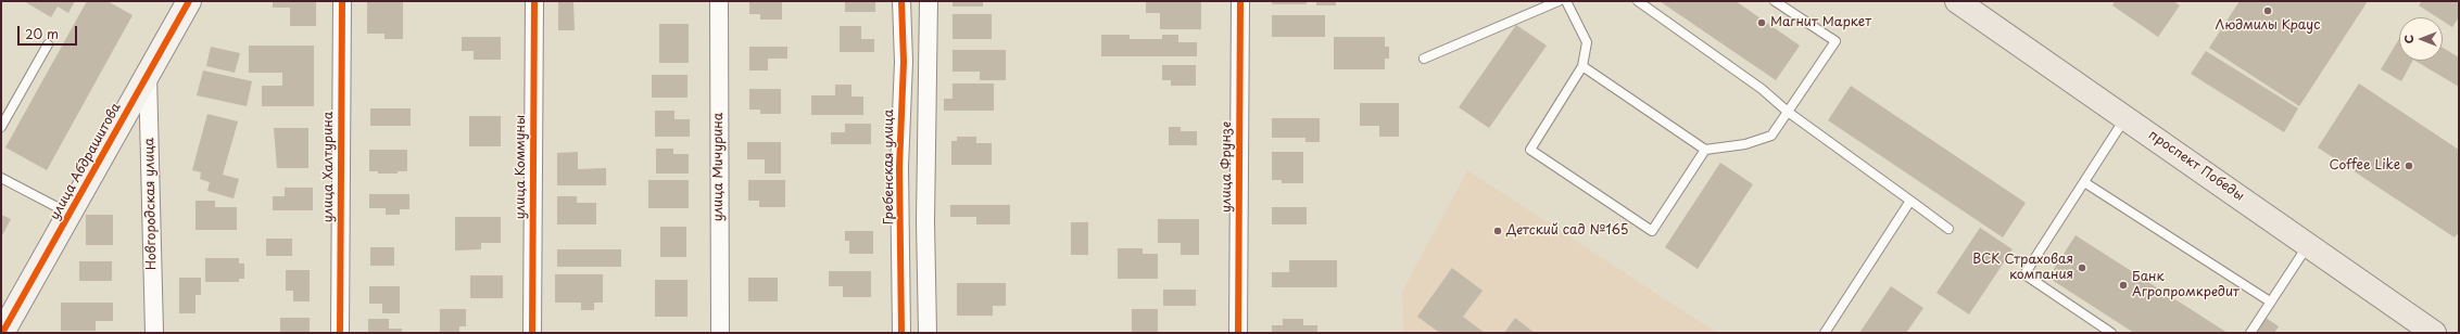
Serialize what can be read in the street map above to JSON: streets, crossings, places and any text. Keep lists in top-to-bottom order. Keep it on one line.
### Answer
{"streets":{"main road":["проспект Победы"],"street":["улица Абдрашитова","улица Халтурина","улица Коммуны","улица Мичурина","Гребенская улица","улица Фрунзе","Новгородская улица"]},"crossings":[["улица Абдрашитова","Новгородская улица"]],"places":["Людмилы Краус","Магнит Маркет","Coffee Like","Детский сад №165","ВСК Страховая компания","Банк Агропромкредит"],"scale_bar":"20 m","north":"left"}
